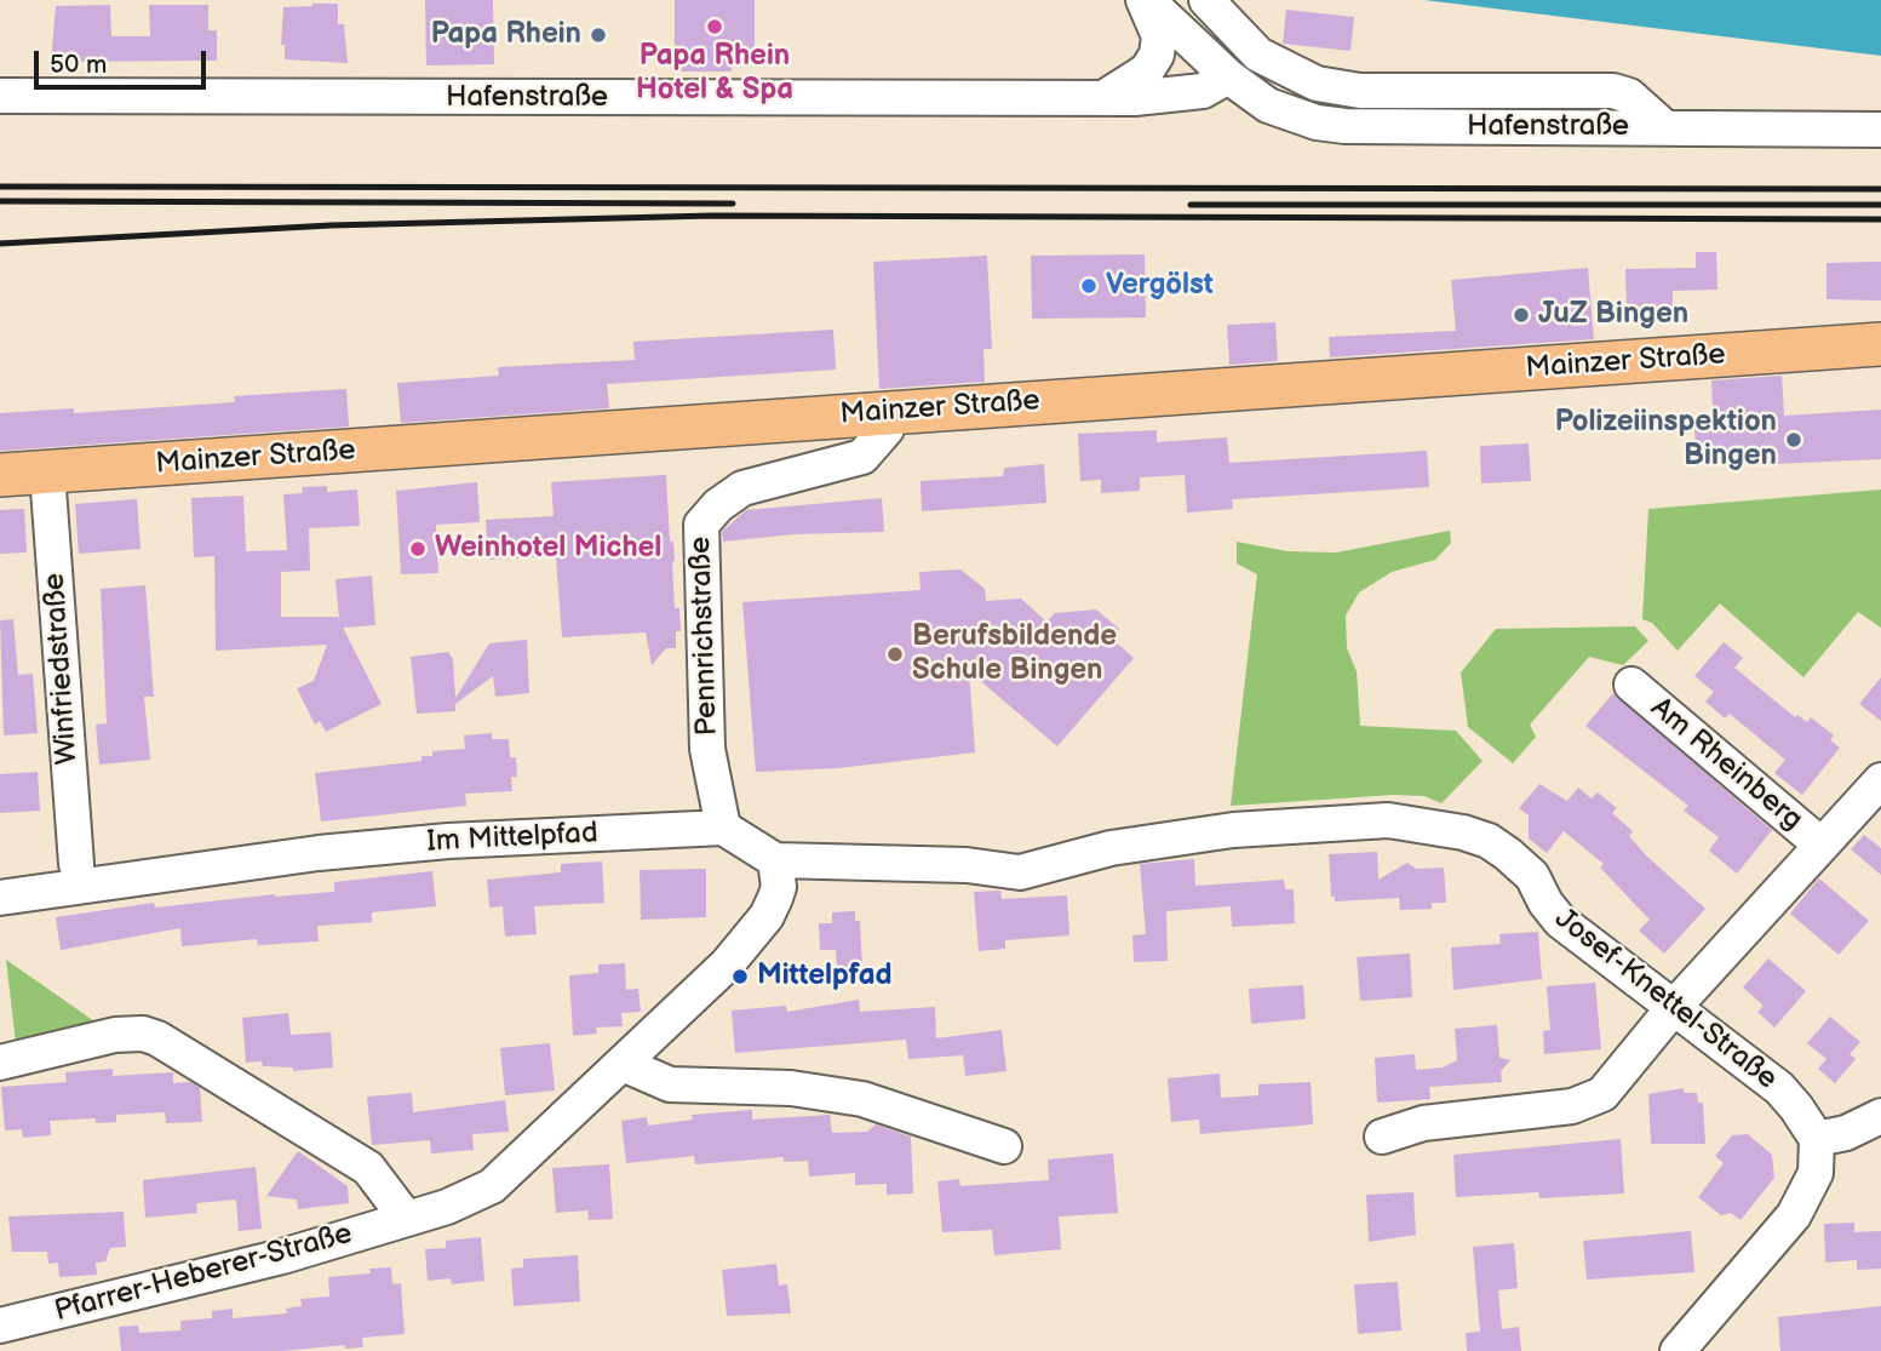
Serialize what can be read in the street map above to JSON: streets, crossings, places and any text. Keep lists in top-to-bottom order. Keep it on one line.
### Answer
{"streets":{"main road":["Mainzer Straße"],"street":["Hafenstraße","Pennrichstraße","Winfriedstraße","Am Rheinberg","Im Mittelpfad","Josef-Knettel-Straße","Pfarrer-Heberer-Straße"]},"crossings":[["Mainzer Straße","Pennrichstraße"],["Mainzer Straße","Winfriedstraße"],["Pennrichstraße","Im Mittelpfad"],["Am Rheinberg","Josef-Knettel-Straße"],["Josef-Knettel-Straße","Pfarrer-Heberer-Straße"]],"places":["Papa Rhein Hotel & Spa","Papa Rhein","Vergölst","JuZ Bingen","Polizeiinspektion Bingen","Weinhotel Michel","Berufsbildende Schule Bingen","Mittelpfad"],"scale_bar":"50 m"}
